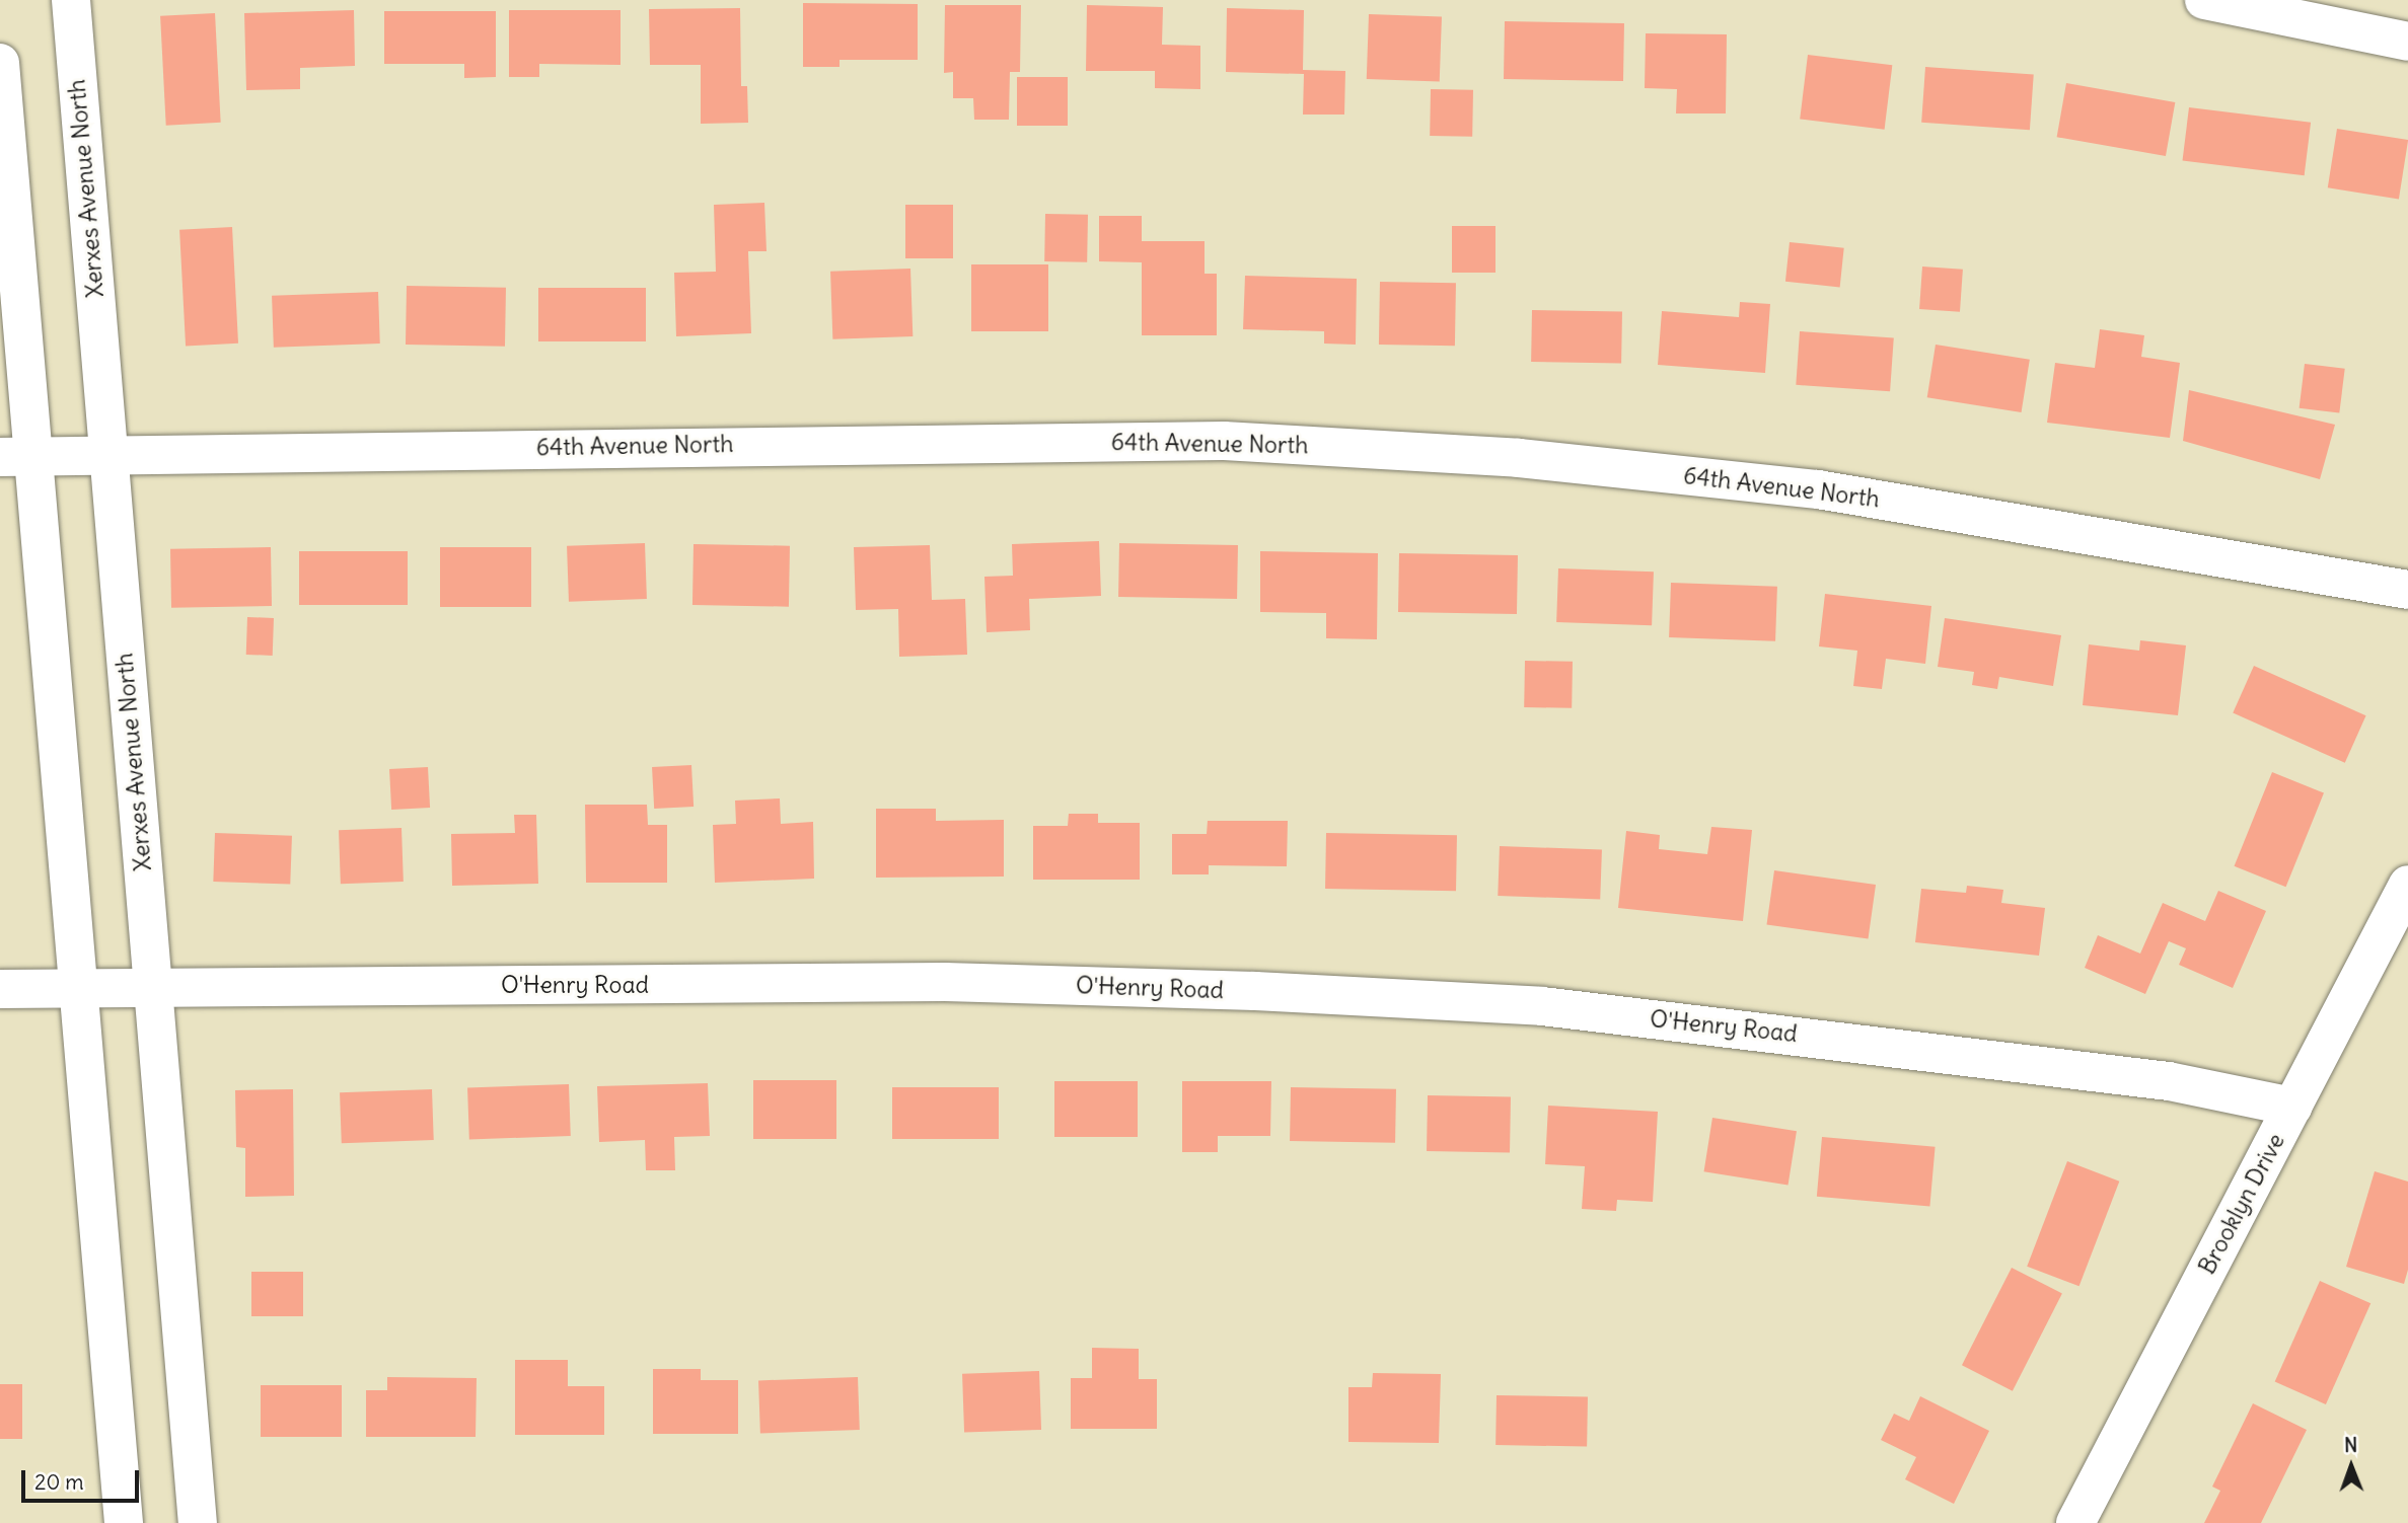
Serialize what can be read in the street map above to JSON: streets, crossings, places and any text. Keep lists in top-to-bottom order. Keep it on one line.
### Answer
{"streets":{"street":["Xerxes Avenue North","64th Avenue North","O'Henry Road","Brooklyn Drive"]},"crossings":[["Xerxes Avenue North","64th Avenue North"],["Xerxes Avenue North","O'Henry Road"],["O'Henry Road","Brooklyn Drive"]],"scale_bar":"20 m","north":"top"}
